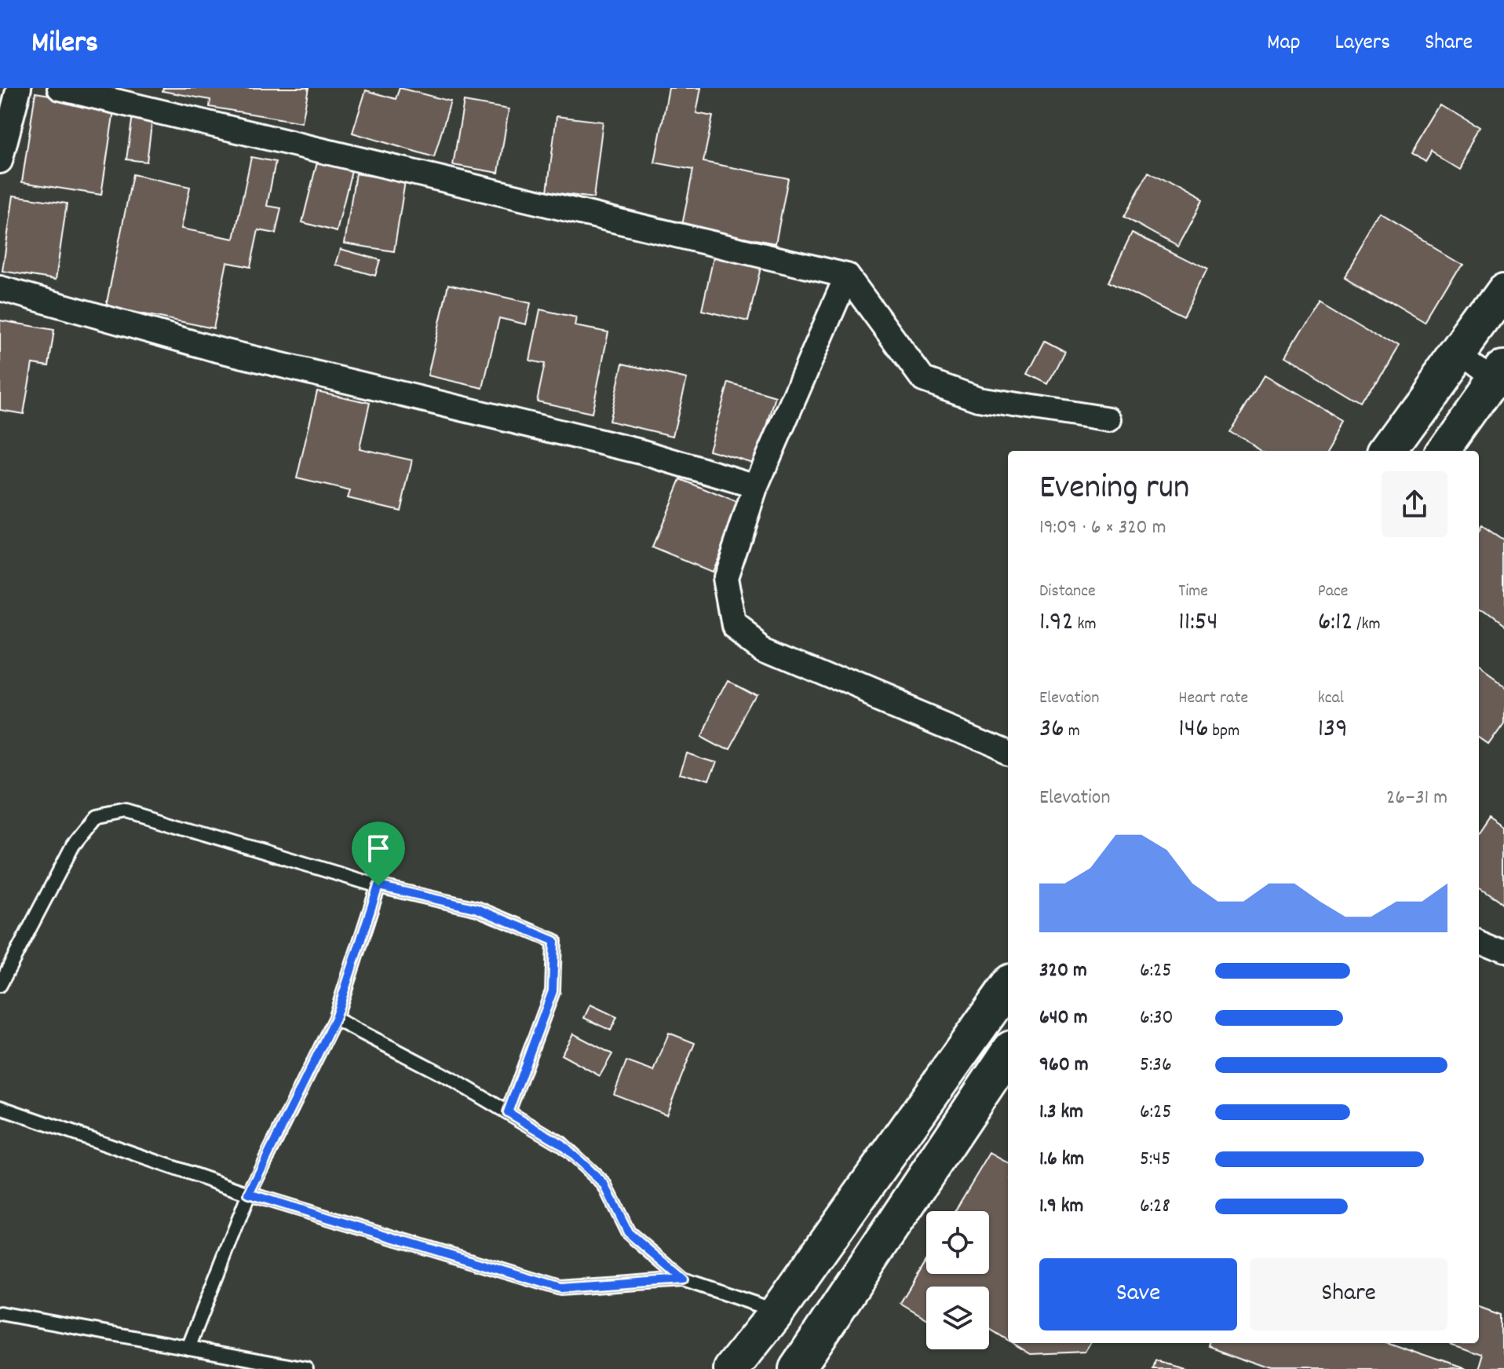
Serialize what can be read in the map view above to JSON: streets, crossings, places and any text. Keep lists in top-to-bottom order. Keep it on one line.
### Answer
{"page":{"header":"Milers","nav":["Map","Layers","Share"],"heading":["Evening run","19:09 · 6 × 320 m"],"stats":[["Distance","1.92 km"],["Time","11:54"],["Pace","6:12 /km"],["Elevation","36 m"],["Heart rate","146 bpm"],["kcal","139"]],"chart":["Elevation","26–31 m"],"list":[{"name":"320 m","note":"6:25"},{"name":"640 m","note":"6:30"},{"name":"960 m","note":"5:36"},{"name":"1.3 km","note":"6:25"},{"name":"1.6 km","note":"5:45"},{"name":"1.9 km","note":"6:28"}],"buttons":["Save","Share"]}}
